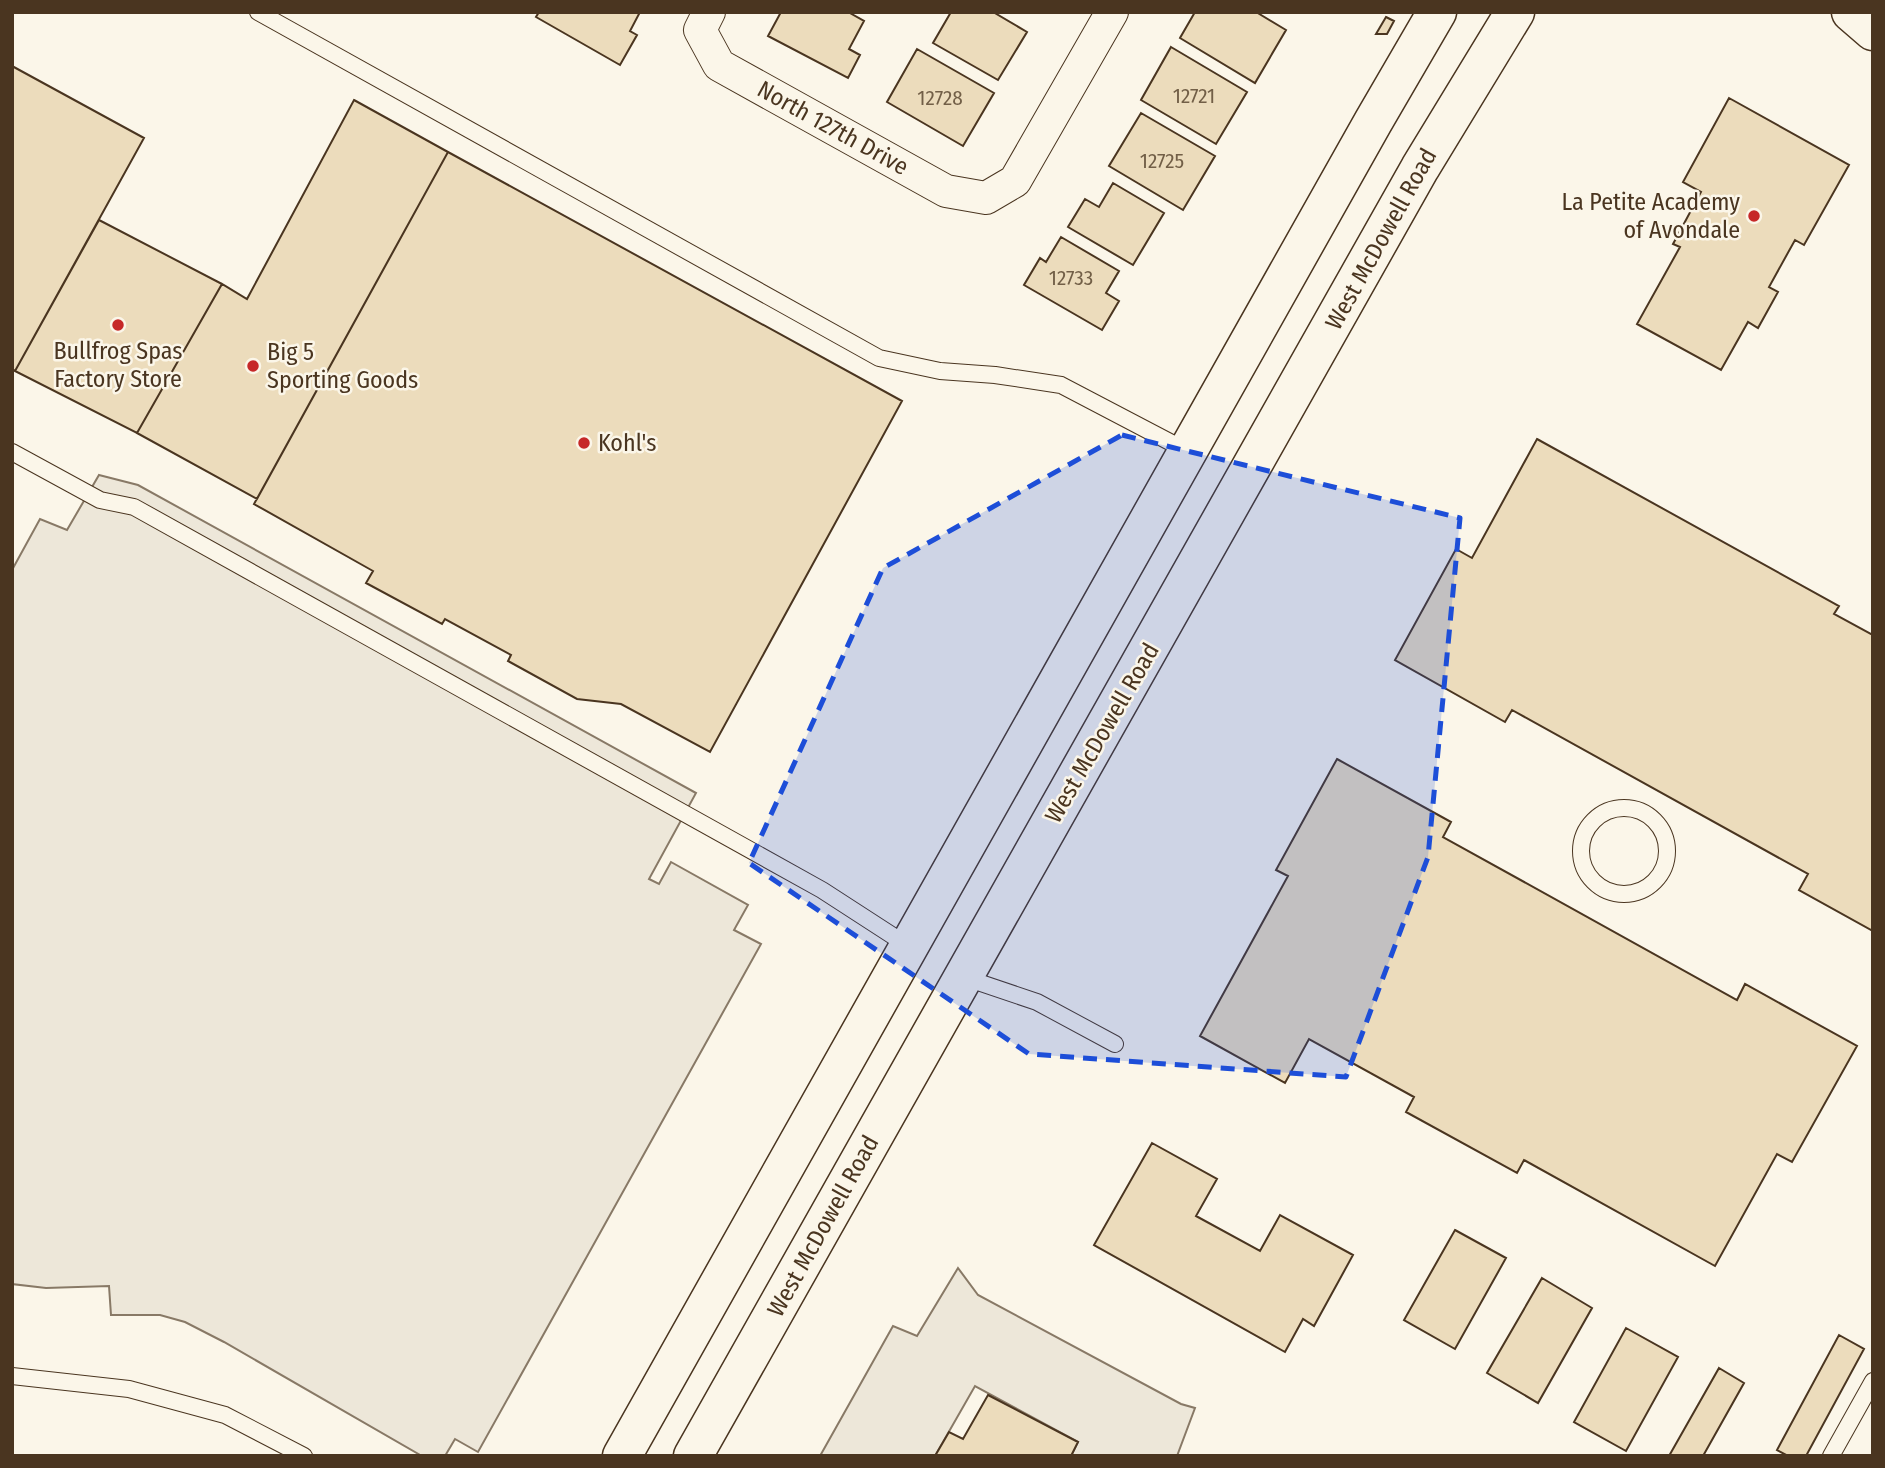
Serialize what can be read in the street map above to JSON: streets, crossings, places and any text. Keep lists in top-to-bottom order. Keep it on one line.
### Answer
{"streets":{"main road":["West McDowell Road"],"street":["North 127th Drive"]},"places":["La Petite Academy of Avondale","Bullfrog Spas Factory Store","Big 5 Sporting Goods","Kohl's"],"house_numbers":["12721","12728","12725","12733"]}
